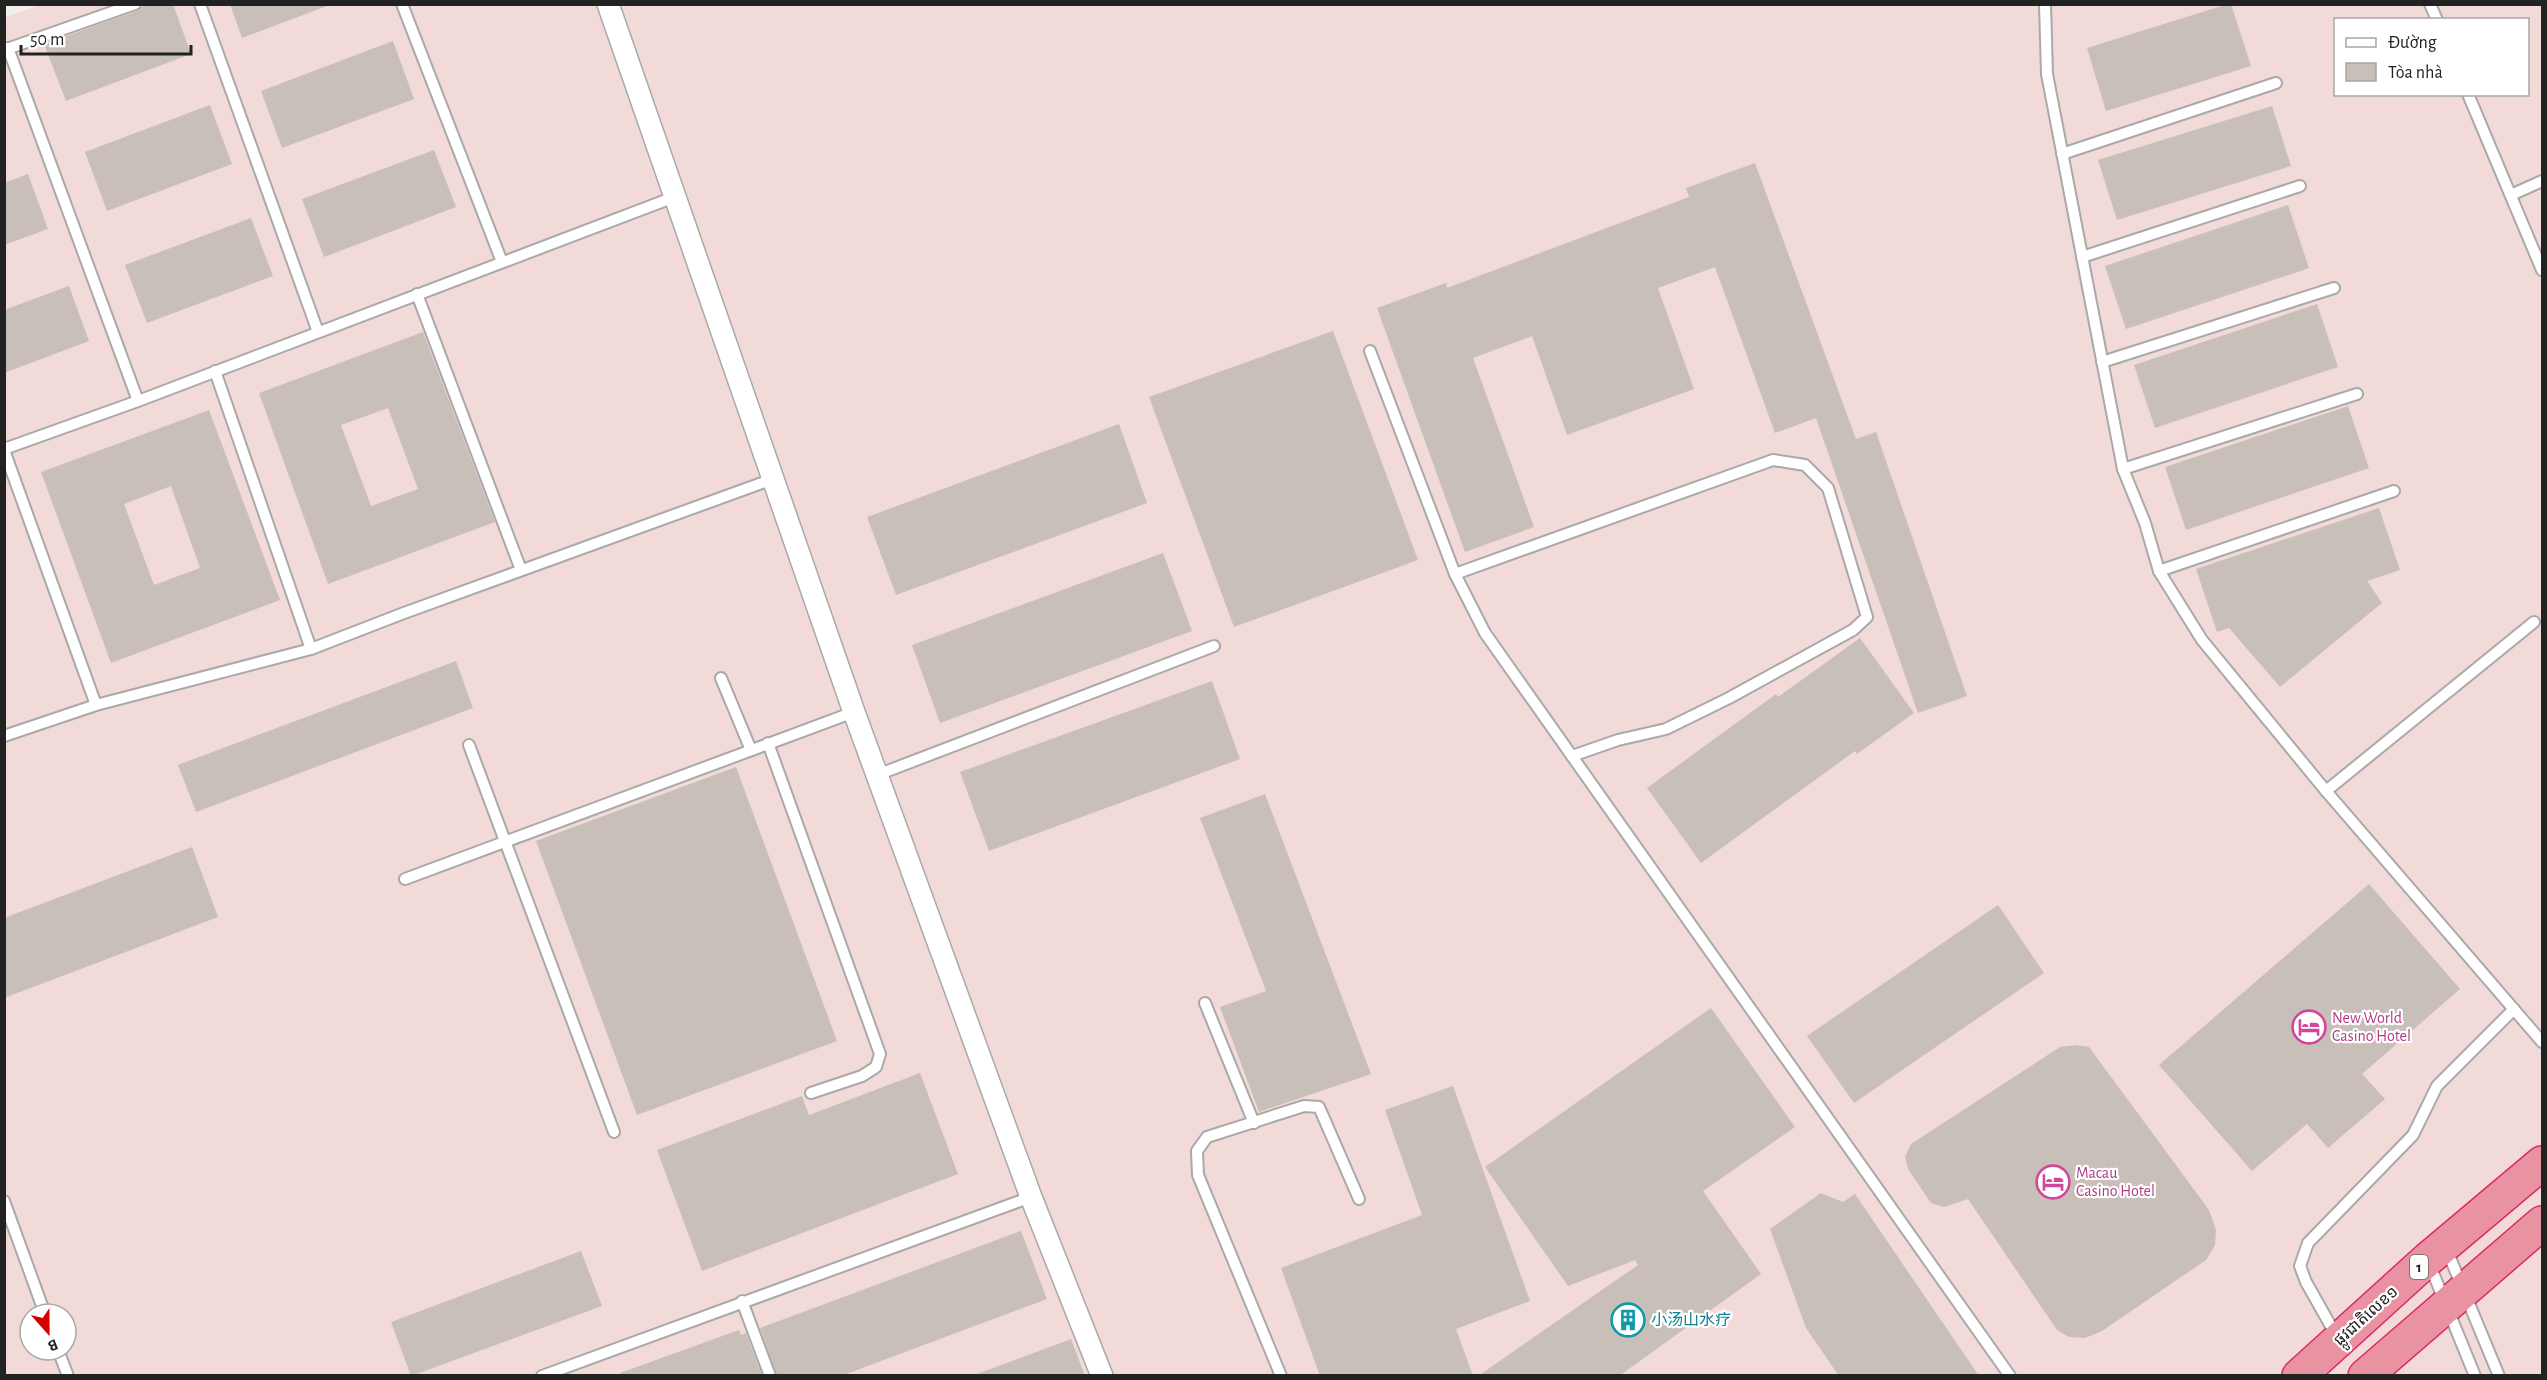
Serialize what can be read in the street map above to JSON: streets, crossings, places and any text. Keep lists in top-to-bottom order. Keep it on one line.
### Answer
{"streets":{"highway":["1","ផ្លូវជាតិលេខ១"]},"places":{"hotel":["New World Casino Hotel","Macau Casino Hotel"],"building":["小汤山水疗"]},"legend":["Đường","Tòa nhà"],"scale_bar":"50 m","north":"bottom"}
